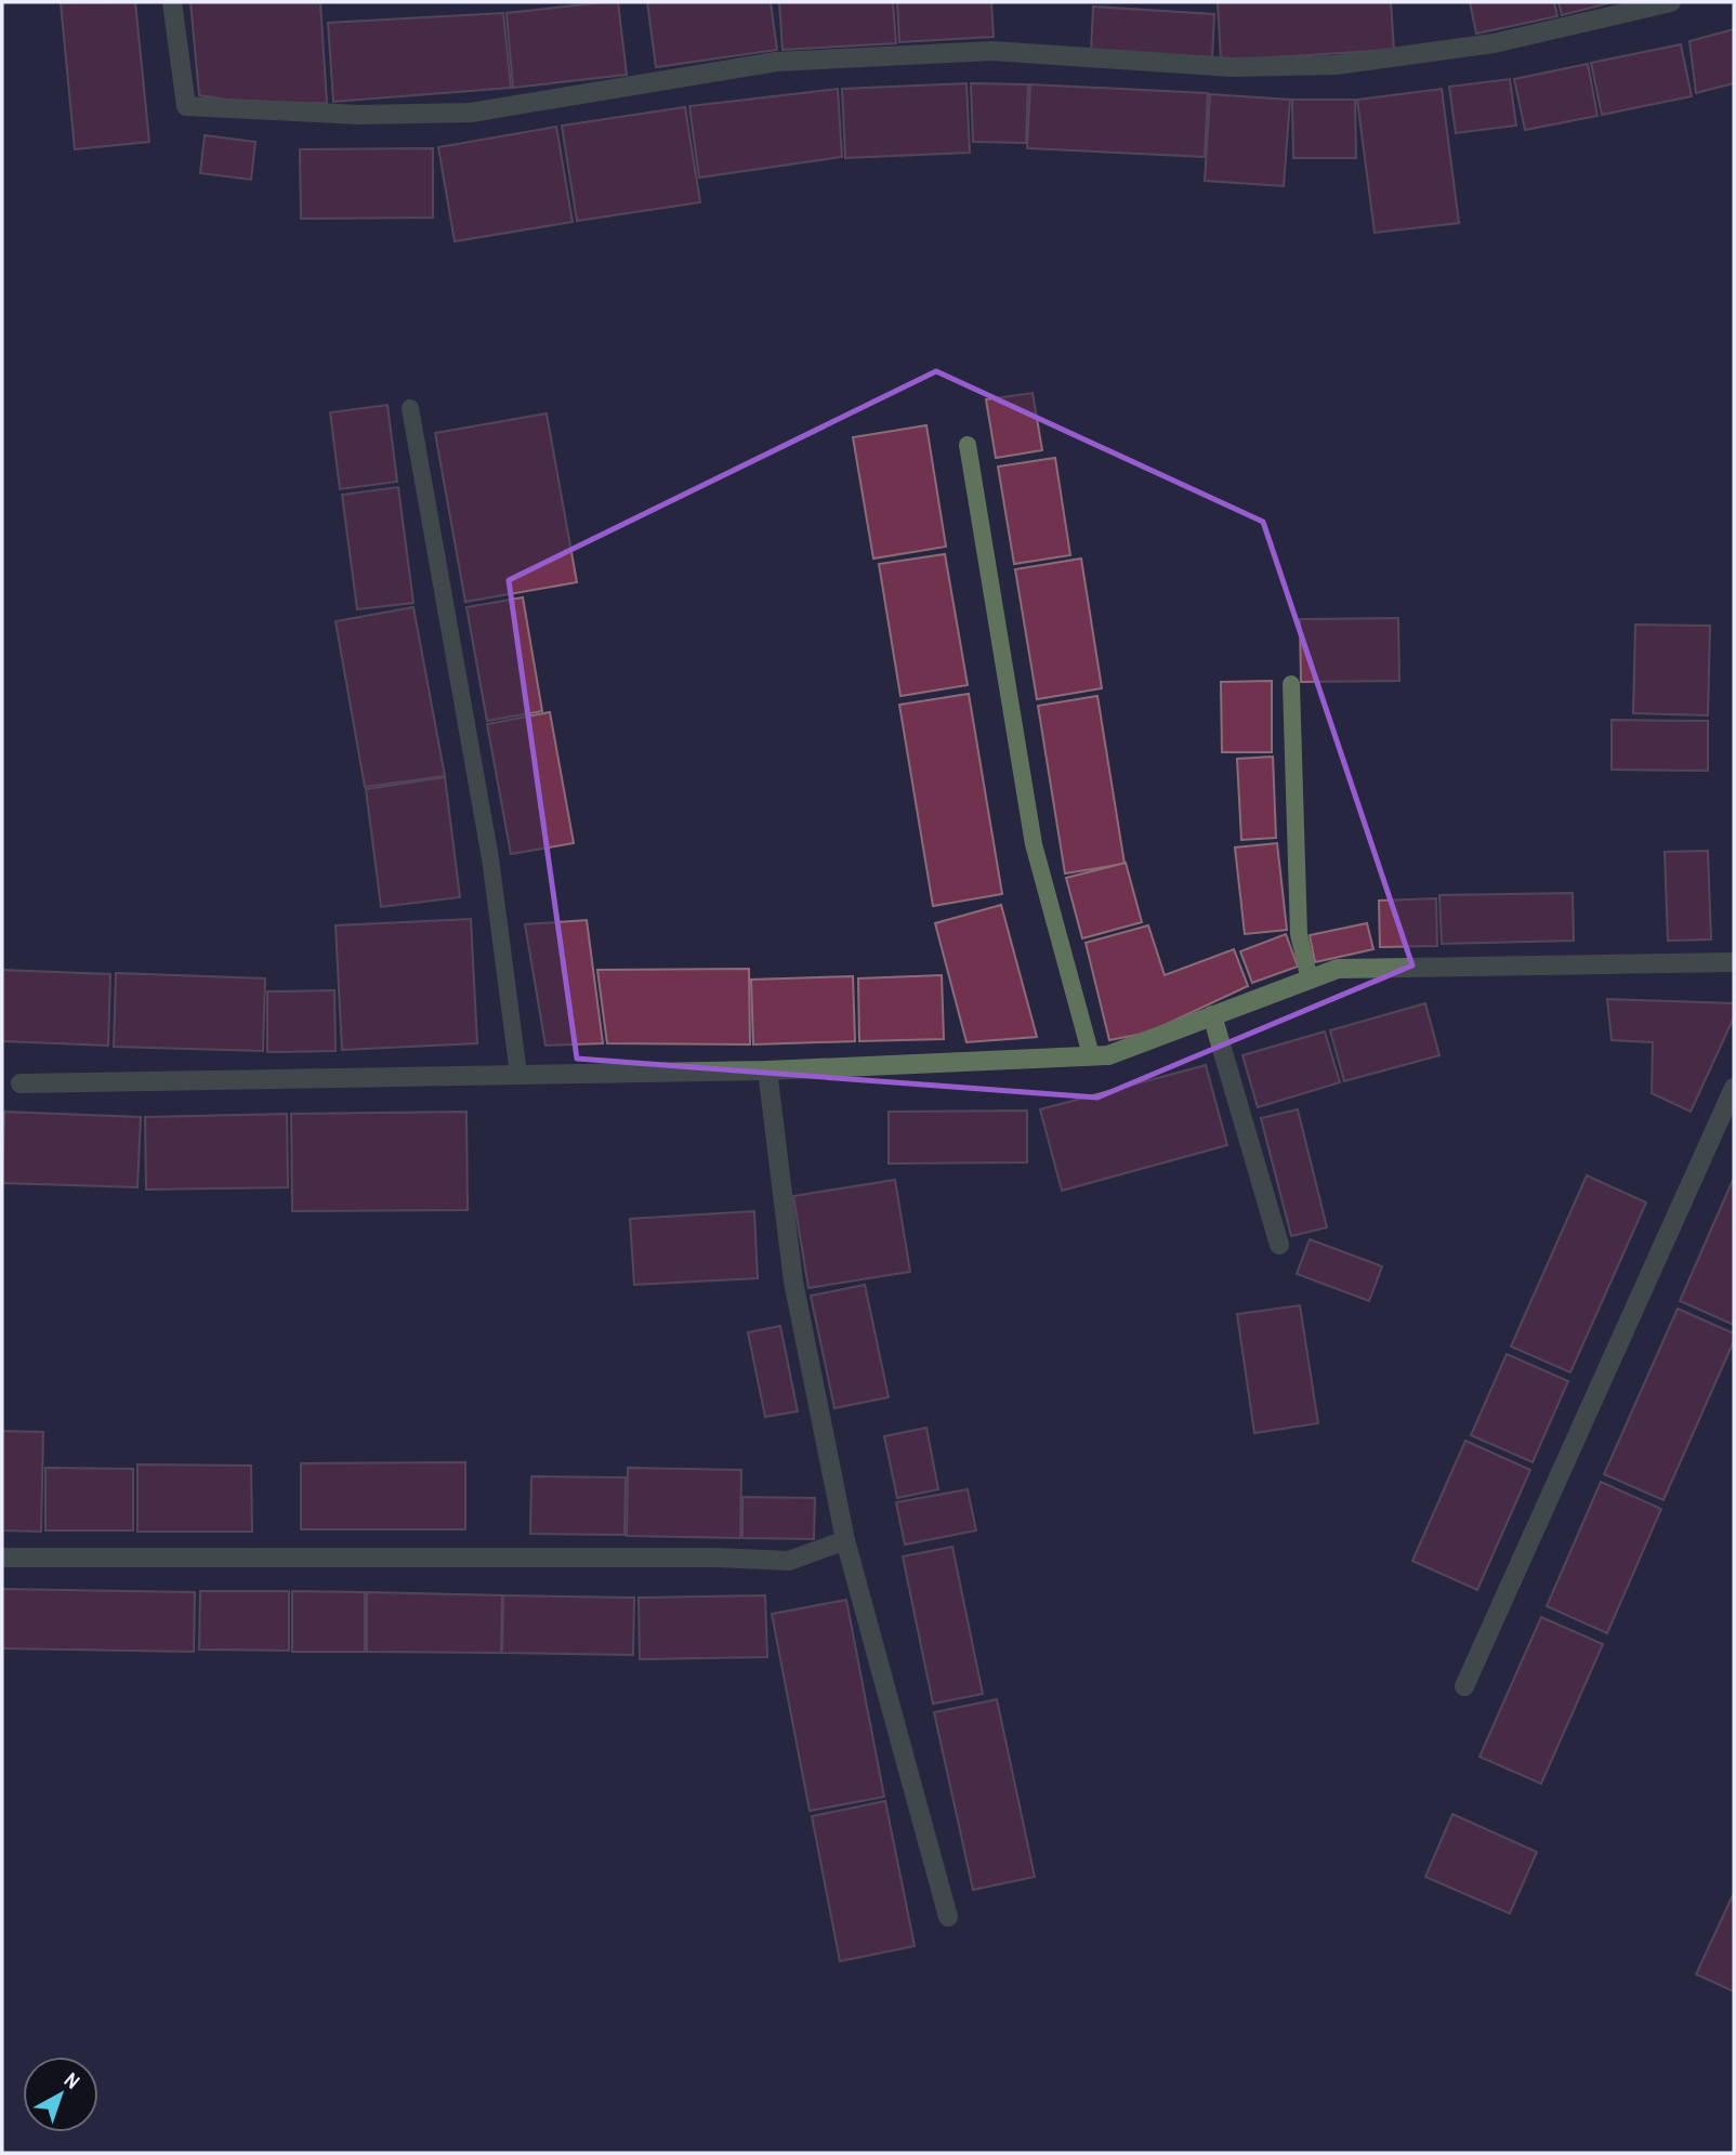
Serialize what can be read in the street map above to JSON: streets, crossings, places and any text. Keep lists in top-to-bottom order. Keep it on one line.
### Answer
{"north":"top right"}
